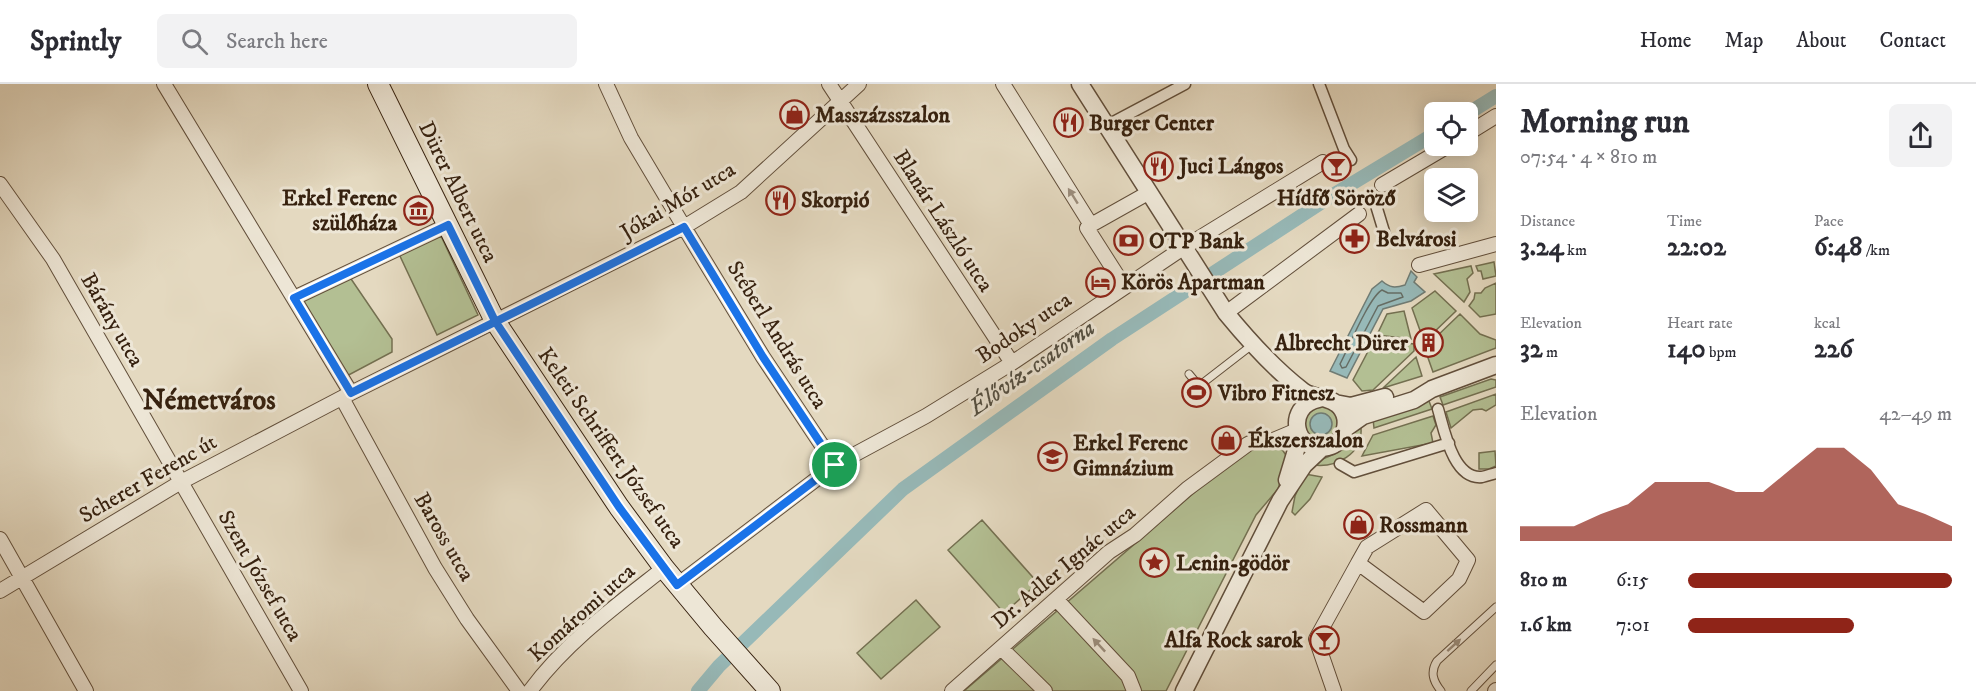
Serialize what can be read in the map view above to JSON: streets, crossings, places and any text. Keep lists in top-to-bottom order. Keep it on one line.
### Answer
{"streets":{"main road":["Dürer Albert utca","Keleti Schriffert József utca"],"street":["Jókai Mór utca","Blanár László utca","Bárány utca","Bodoky utca","Stéberl András utca","Scherer Ferenc út","Baross utca","Dr. Adler Ignác utca","Szent József utca","Komáromi utca"]},"crossings":[["Dürer Albert utca","Jókai Mór utca"],["Dürer Albert utca","Keleti Schriffert József utca"],["Jókai Mór utca","Blanár László utca"],["Jókai Mór utca","Stéberl András utca"],["Jókai Mór utca","Keleti Schriffert József utca"],["Jókai Mór utca","Scherer Ferenc út"],["Jókai Mór utca","Baross utca"],["Blanár László utca","Bodoky utca"],["Bárány utca","Scherer Ferenc út"],["Bárány utca","Szent József utca"],["Bodoky utca","Stéberl András utca"],["Keleti Schriffert József utca","Komáromi utca"],["Scherer Ferenc út","Baross utca"],["Scherer Ferenc út","Szent József utca"]],"districts":["Németváros"],"water":["Élővíz-csatorna"],"places":{"shop":["Masszázsszalon","Ékszerszalon","Rossmann"],"restaurant":["Burger Center","Juci Lángos","Skorpió"],"bar":["Hídfő Söröző","Alfa Rock sarok"],"museum":["Erkel Ferenc szülőháza"],"pharmacy":["Belvárosi"],"bank":["OTP Bank"],"hotel":["Körös Apartman"],"building":["Albrecht Dürer"],"sports":["Vibro Fitnesz"],"school or university":["Erkel Ferenc Gimnázium"],"place":["Lenin-gödör"]},"page":{"header":"Sprintly","search":"Search here","nav":["Home","Map","About","Contact"],"heading":["Morning run","07:54 · 4 × 810 m"],"stats":[["Distance","3.24 km"],["Time","22:02"],["Pace","6:48 /km"],["Elevation","32 m"],["Heart rate","140 bpm"],["kcal","226"]],"chart":["Elevation","42–49 m"],"list":[{"name":"810 m","note":"6:15"},{"name":"1.6 km","note":"7:01"}]}}
